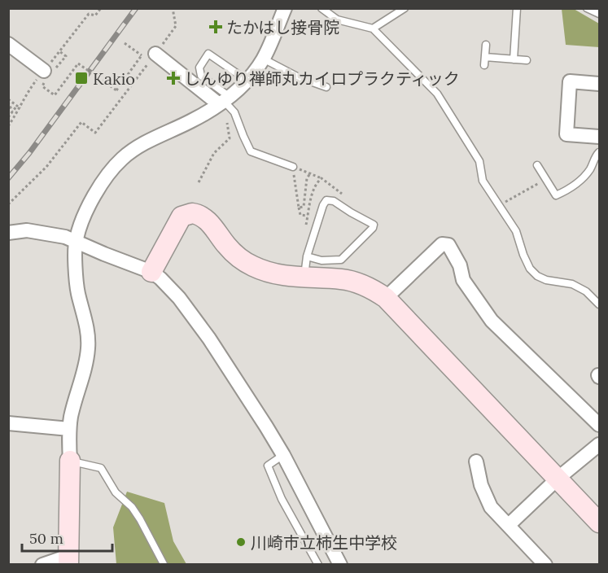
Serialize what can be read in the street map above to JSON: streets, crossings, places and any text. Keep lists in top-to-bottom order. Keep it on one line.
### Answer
{"places":{"health":["たかはし接骨院","しんゆり禅師丸カイロプラクティック"],"transit":["Kakio"],"other":["川崎市立柿生中学校"]},"scale_bar":"50 m"}
